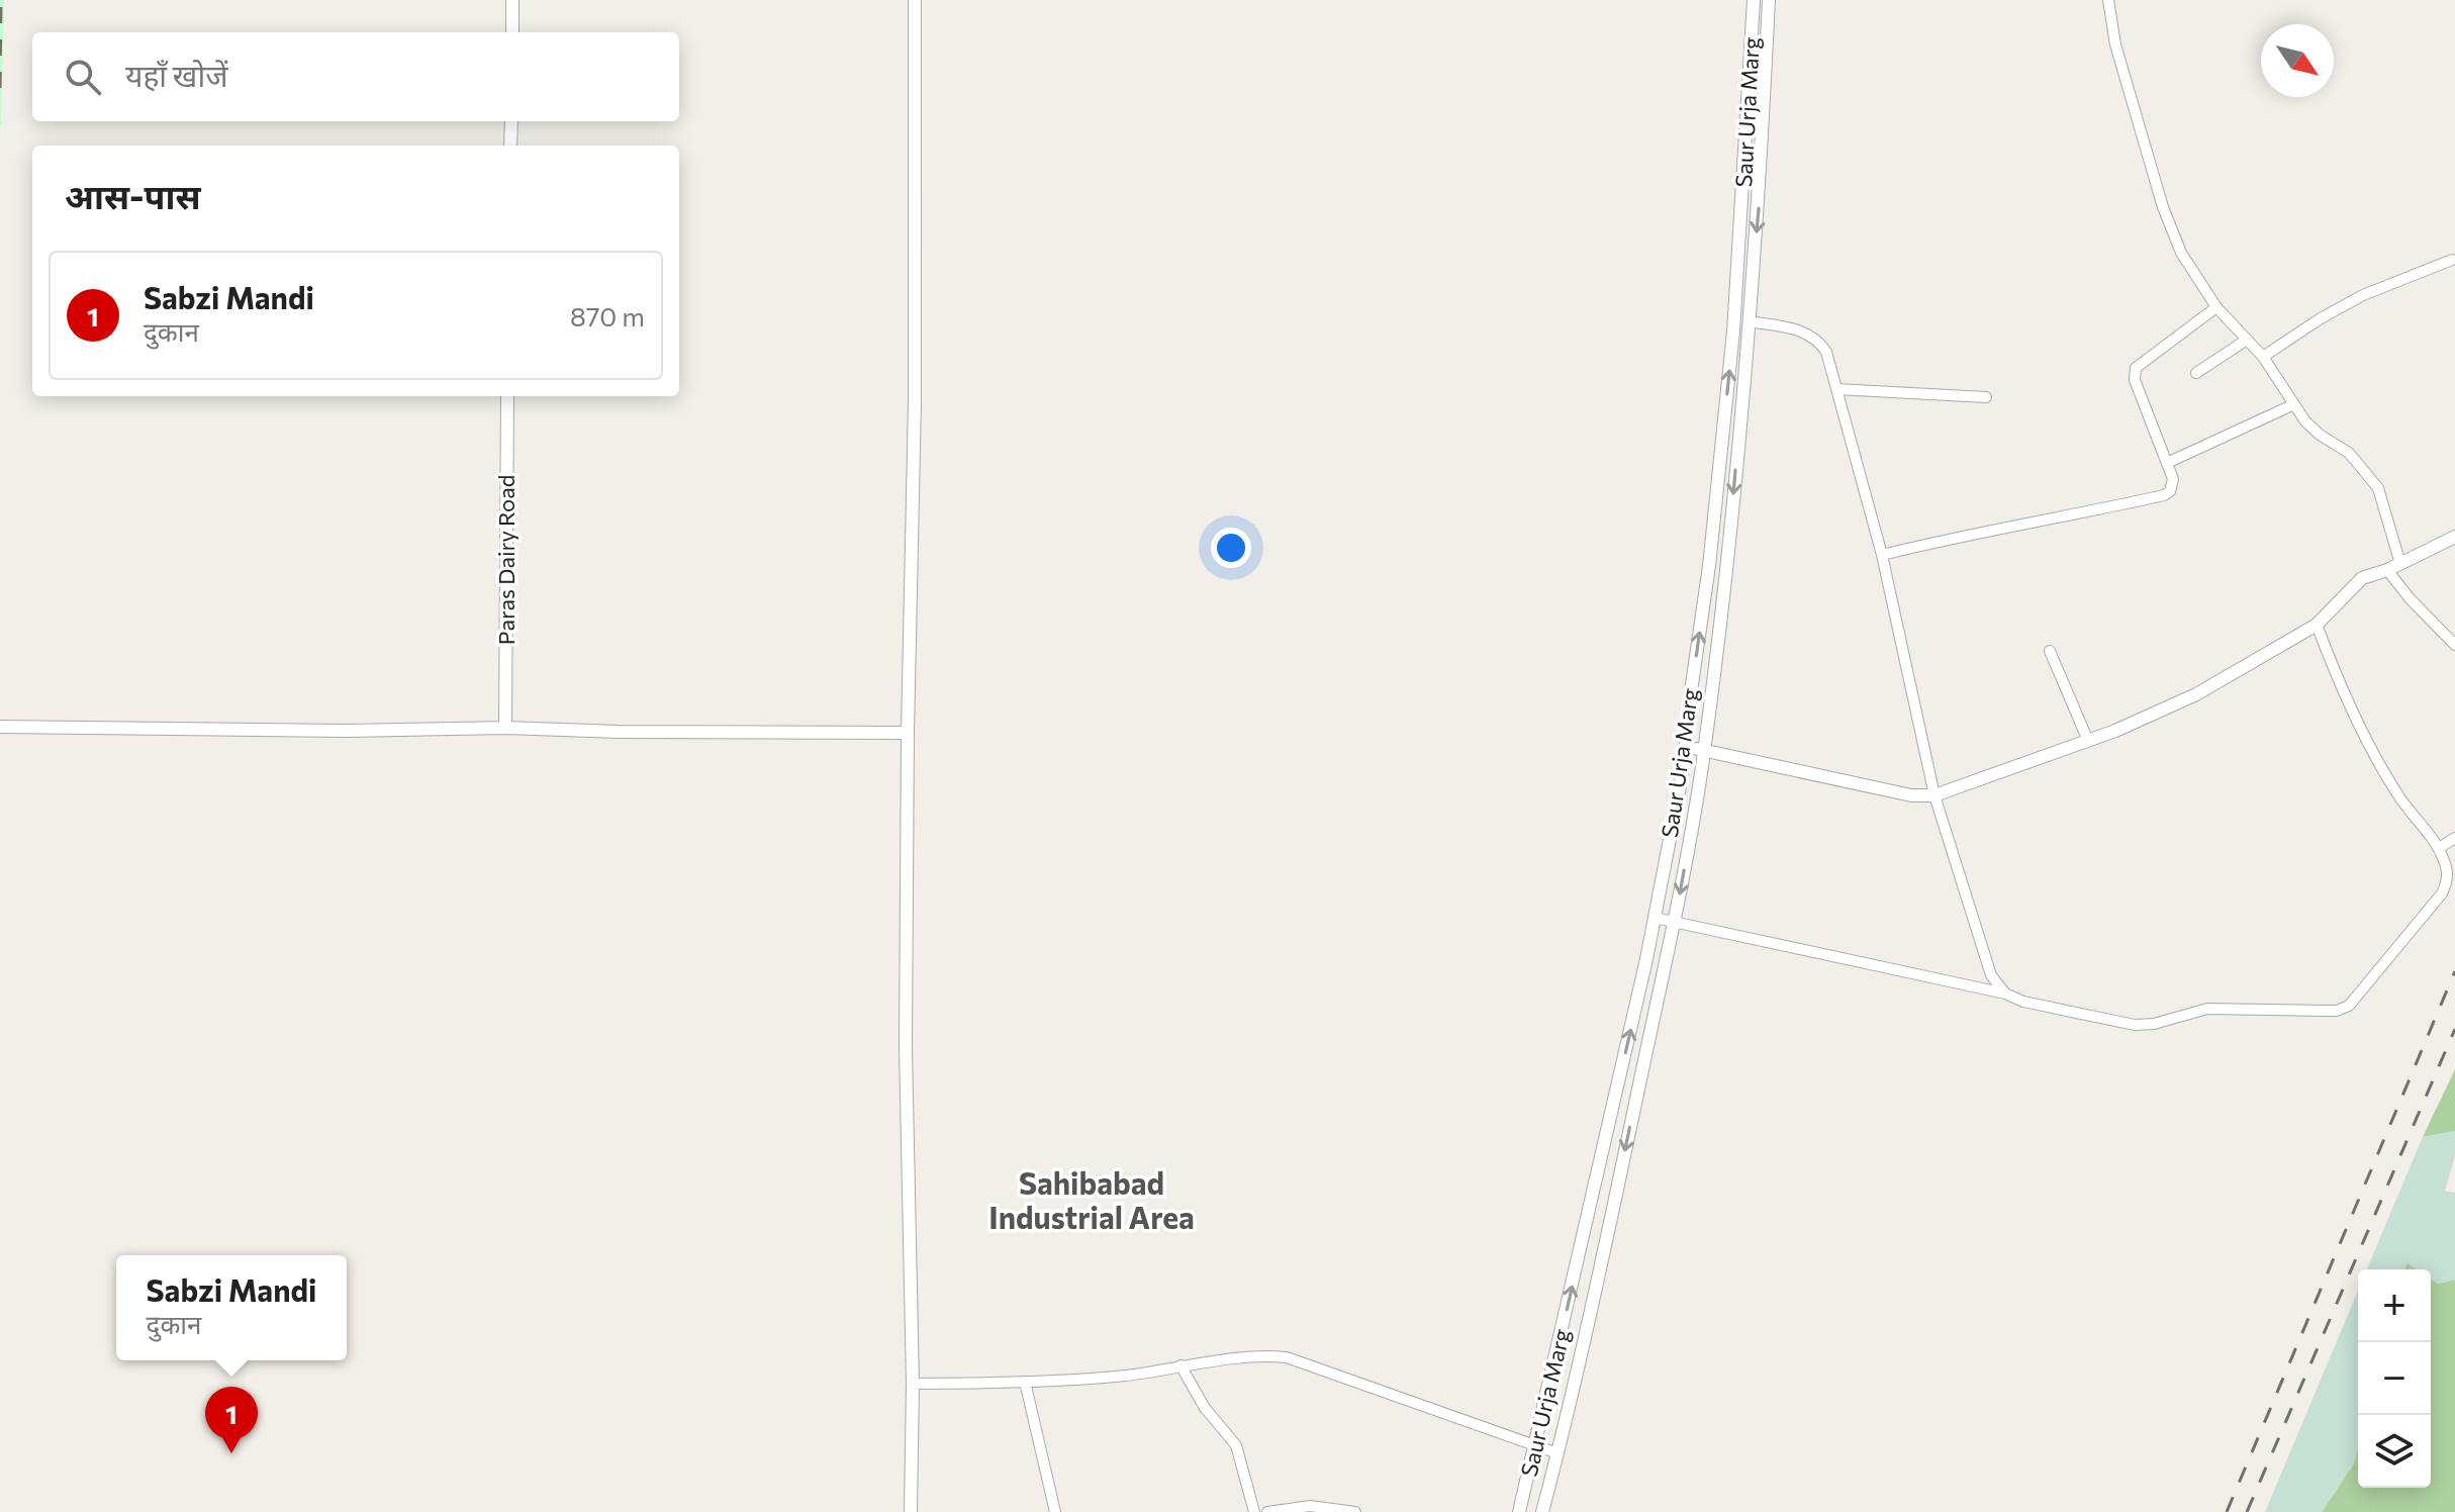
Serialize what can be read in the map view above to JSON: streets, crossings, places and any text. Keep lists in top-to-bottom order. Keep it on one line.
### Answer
{"streets":{"street":["Saur Urja Marg","Paras Dairy Road"]},"districts":["Sahibabad Industrial Area"],"north":"bottom right","page":{"search":"यहाँ खोजें","heading":"आस-पास","list":[{"mark":"1","name":"Sabzi Mandi","note":"दुकान","value":"870 m"}],"popup":["Sabzi Mandi","दुकान"],"map_buttons":["+","−"],"pins":"1"}}
